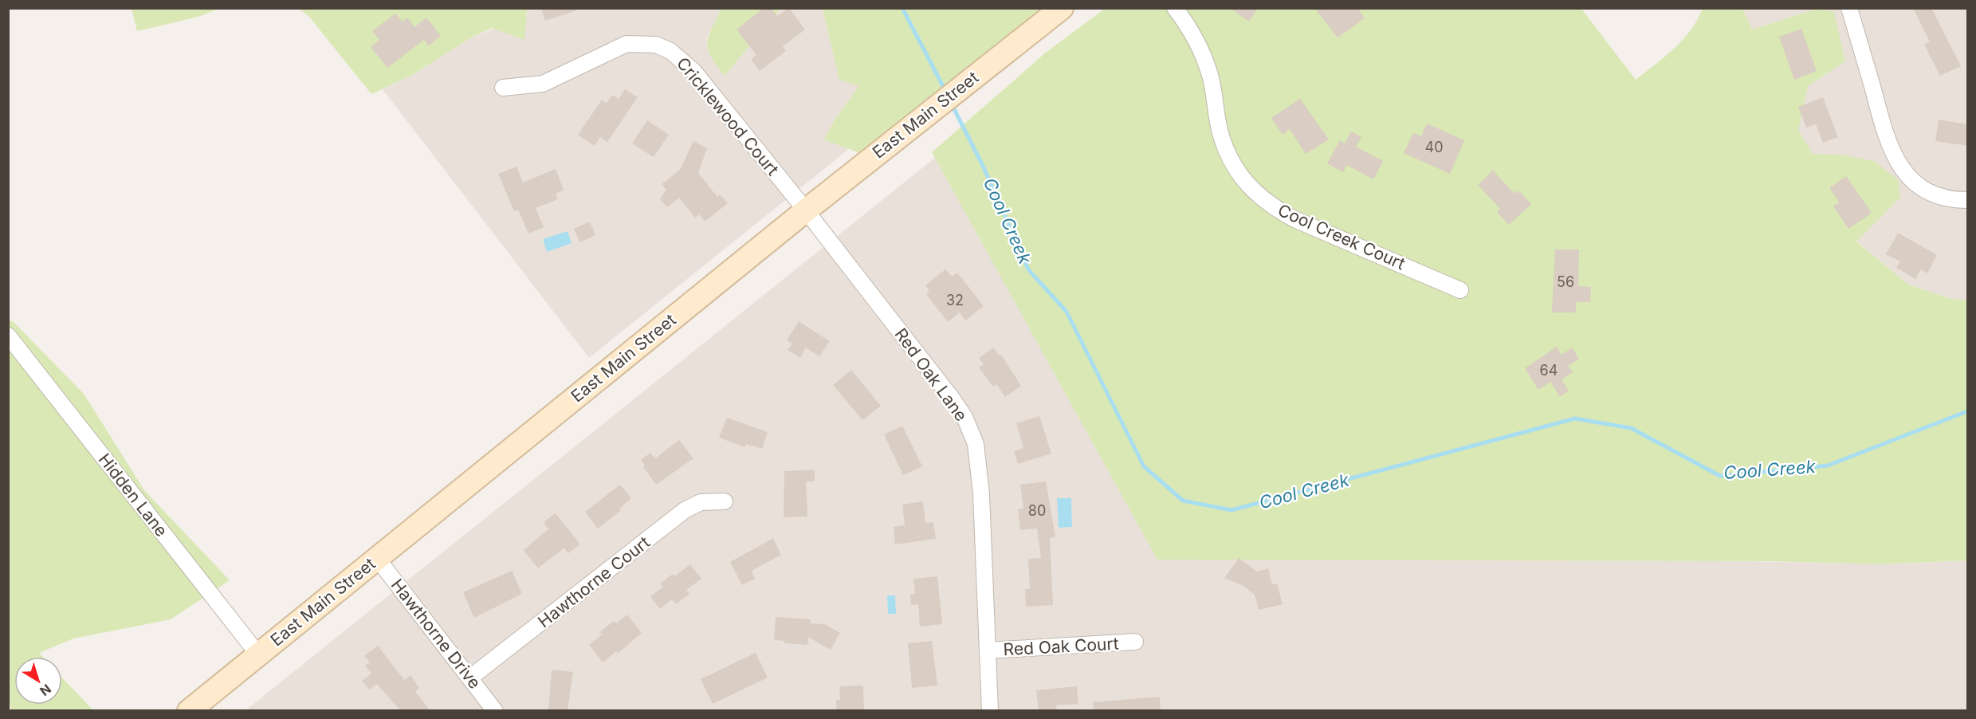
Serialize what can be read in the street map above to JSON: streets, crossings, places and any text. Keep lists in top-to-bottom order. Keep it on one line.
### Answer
{"streets":{"main road":["East Main Street"],"street":["Cricklewood Court","Cool Creek Court","Red Oak Lane","Hidden Lane","Hawthorne Court","Hawthorne Drive","Red Oak Court"]},"crossings":[["East Main Street","Cricklewood Court"],["East Main Street","Red Oak Lane"],["East Main Street","Hidden Lane"],["East Main Street","Hawthorne Drive"],["Cricklewood Court","Red Oak Lane"],["Red Oak Lane","Red Oak Court"],["Hawthorne Court","Hawthorne Drive"]],"water":["Cool Creek"],"house_numbers":["40","56","32","64","80"],"north":"bottom right"}
